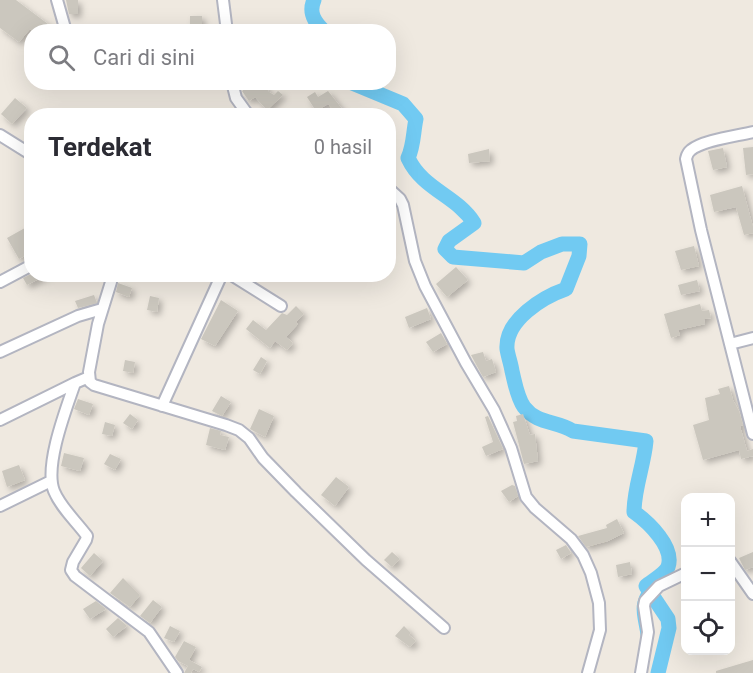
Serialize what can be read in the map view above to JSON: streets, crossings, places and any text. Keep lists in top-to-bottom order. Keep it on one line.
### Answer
{"page":{"search":"Cari di sini","heading":["Terdekat","0 hasil"],"map_buttons":["+","−"]}}
